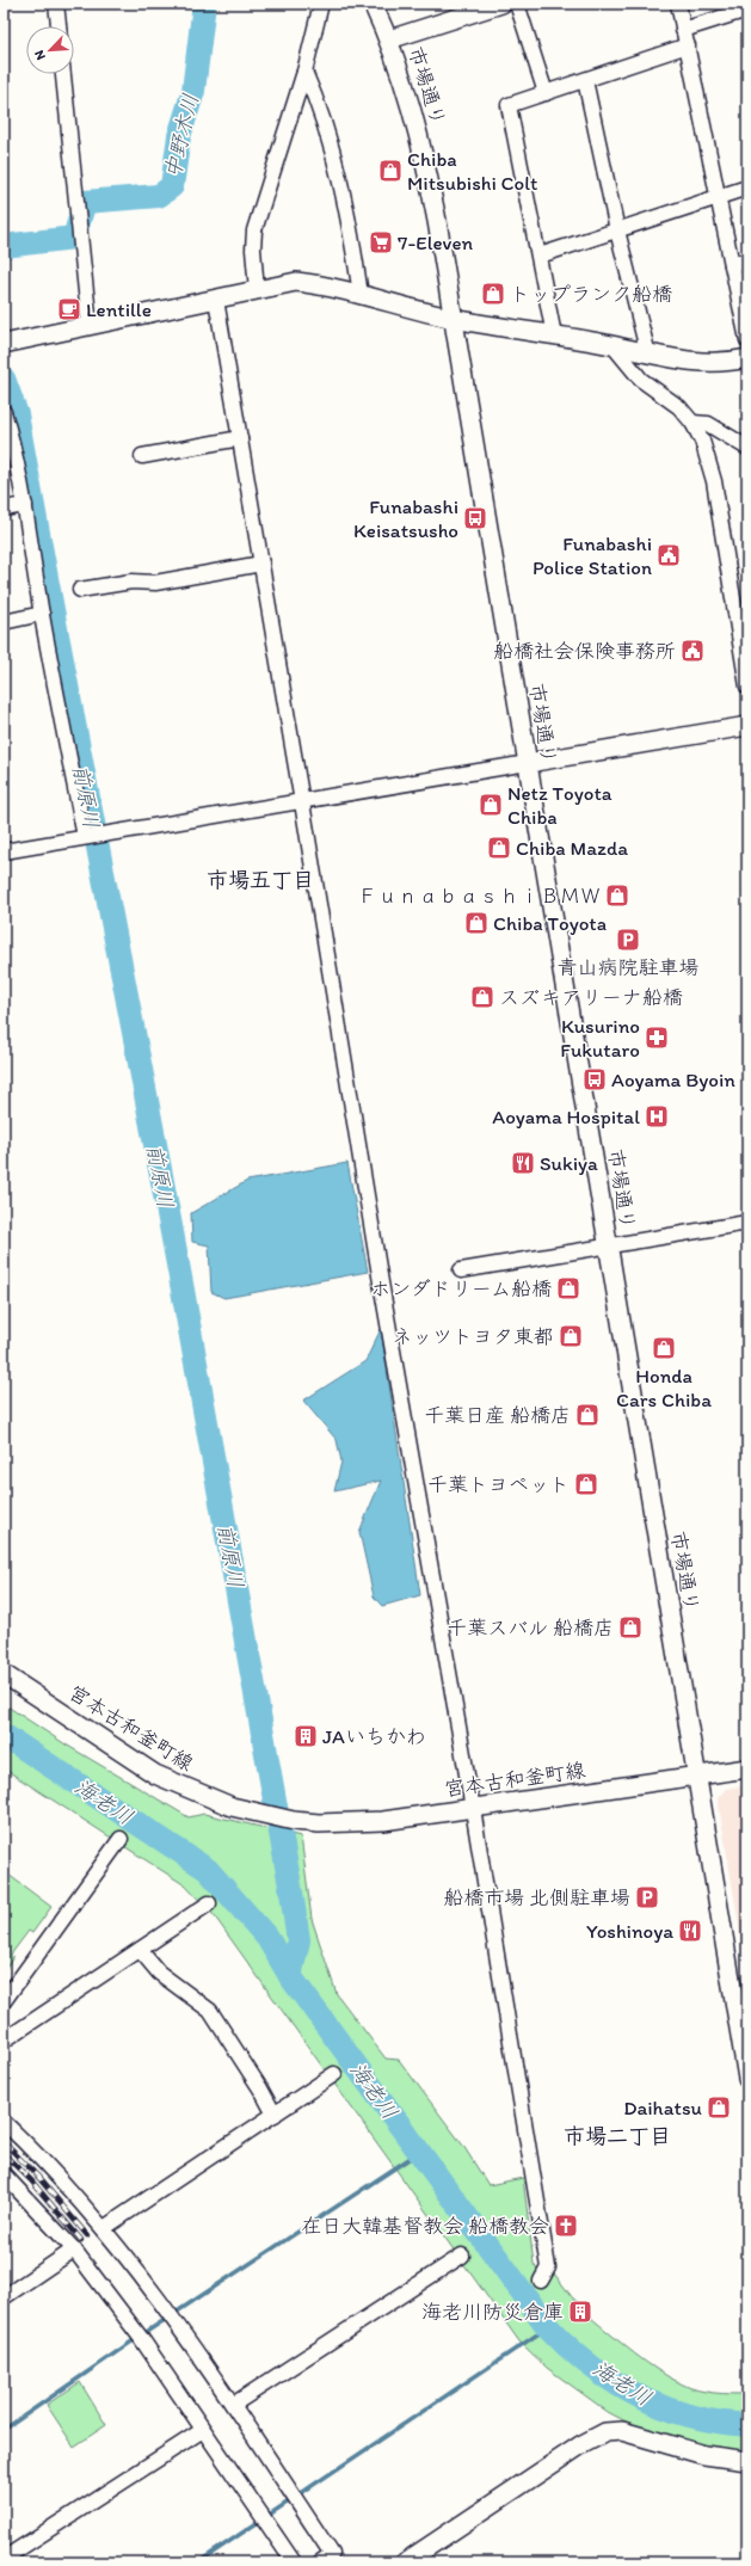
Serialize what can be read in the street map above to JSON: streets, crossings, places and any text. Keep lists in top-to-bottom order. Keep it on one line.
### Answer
{"streets":{"street":["市場通り","宮本古和釜町線"]},"crossings":[["市場通り","宮本古和釜町線"]],"districts":["市場五丁目","市場二丁目"],"water":["中野木川","前原川","海老川"],"places":{"shop":["Chiba Mitsubishi Colt","トップランク船橋","Netz Toyota Chiba","Chiba Mazda","ＦｕｎａｂａｓｈｉＢＭＷ","Chiba Toyota","スズキアリーナ船橋","ホンダドリーム船橋","ネッツトヨタ東都","Honda Cars Chiba","千葉日産 船橋店","千葉トヨペット","千葉スバル 船橋店","Daihatsu"],"supermarket":["7-Eleven"],"cafe":["Lentille"],"bus stop":["Funabashi Keisatsusho","Aoyama Byoin"],"public building":["Funabashi Police Station","船橋社会保険事務所"],"parking":["青山病院駐車場","船橋市場 北側駐車場"],"pharmacy":["Kusurino Fukutaro"],"hospital":["Aoyama Hospital"],"restaurant":["Sukiya","Yoshinoya"],"building":["JAいちかわ","海老川防災倉庫"],"church":["在日大韓基督教会 船橋教会"]},"north":"bottom left"}
